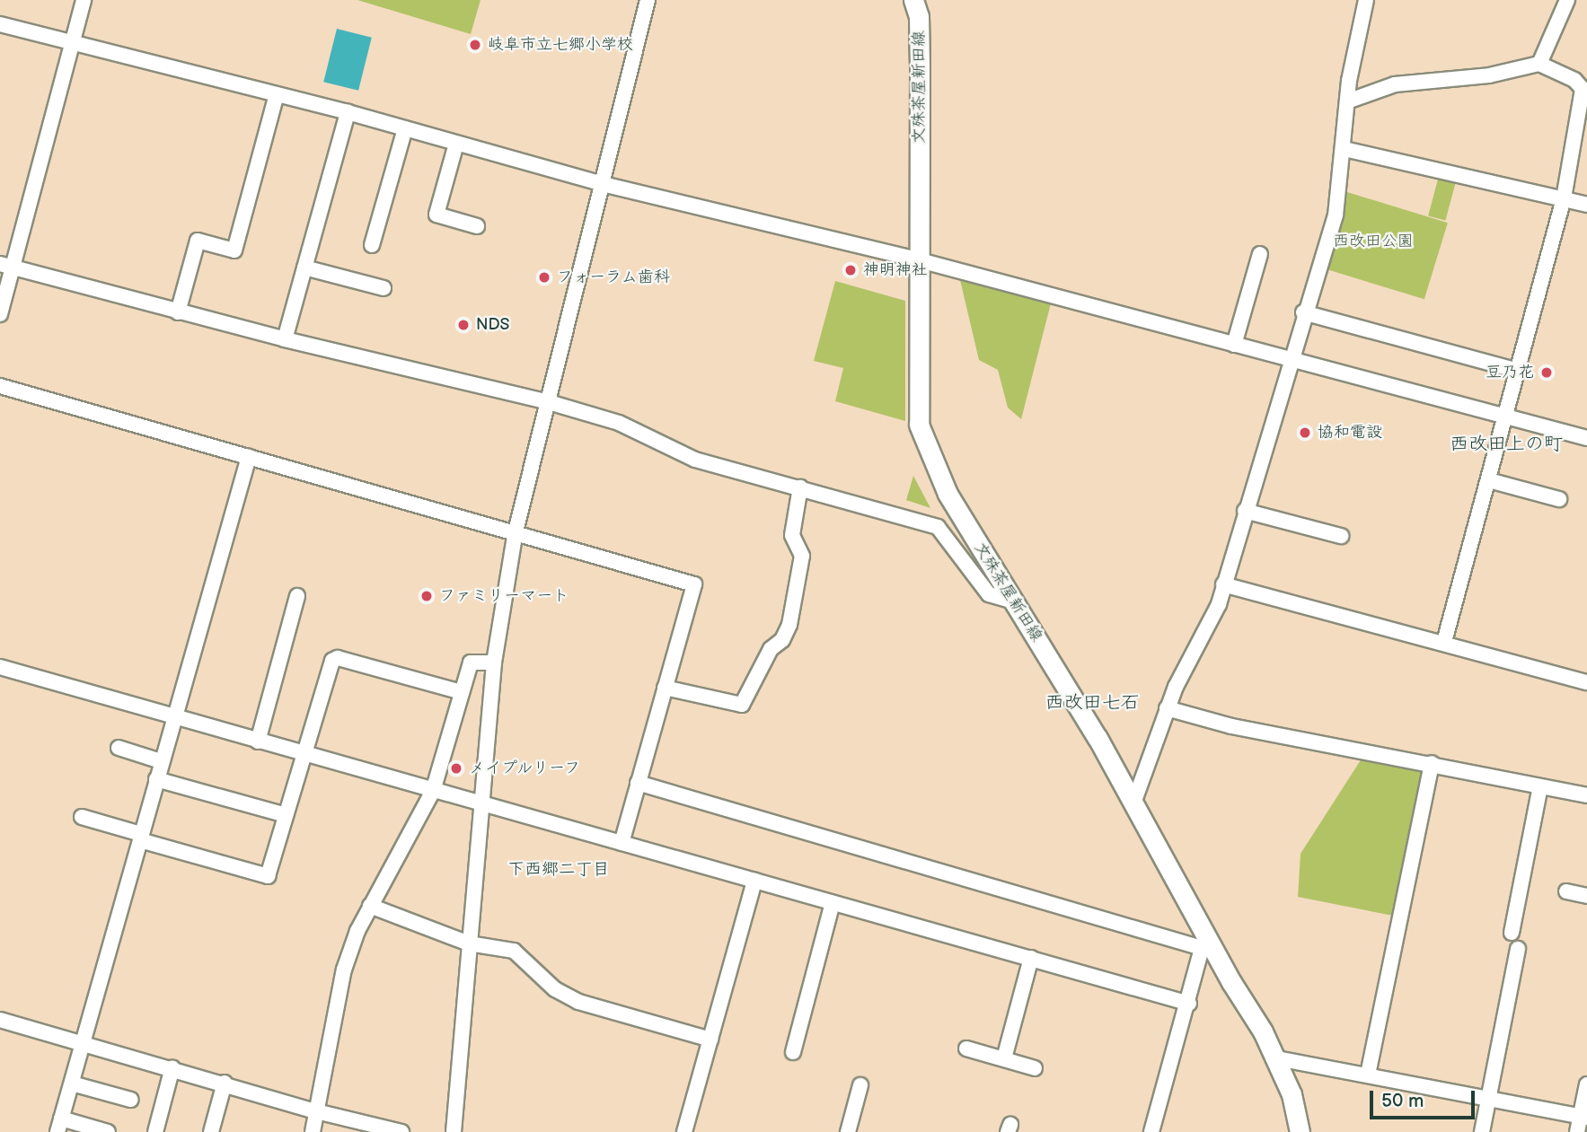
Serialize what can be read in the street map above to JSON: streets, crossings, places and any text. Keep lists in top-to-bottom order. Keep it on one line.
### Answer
{"streets":{"main road":["文殊茶屋新田線"]},"districts":["西改田上の町","西改田七石","下西郷二丁目"],"parks":["西改田公園"],"places":["岐阜市立七郷小学校","神明神社","フォーラム歯科","NDS","豆乃花","協和電設","ファミリーマート","メイプルリーフ"],"scale_bar":"50 m"}
